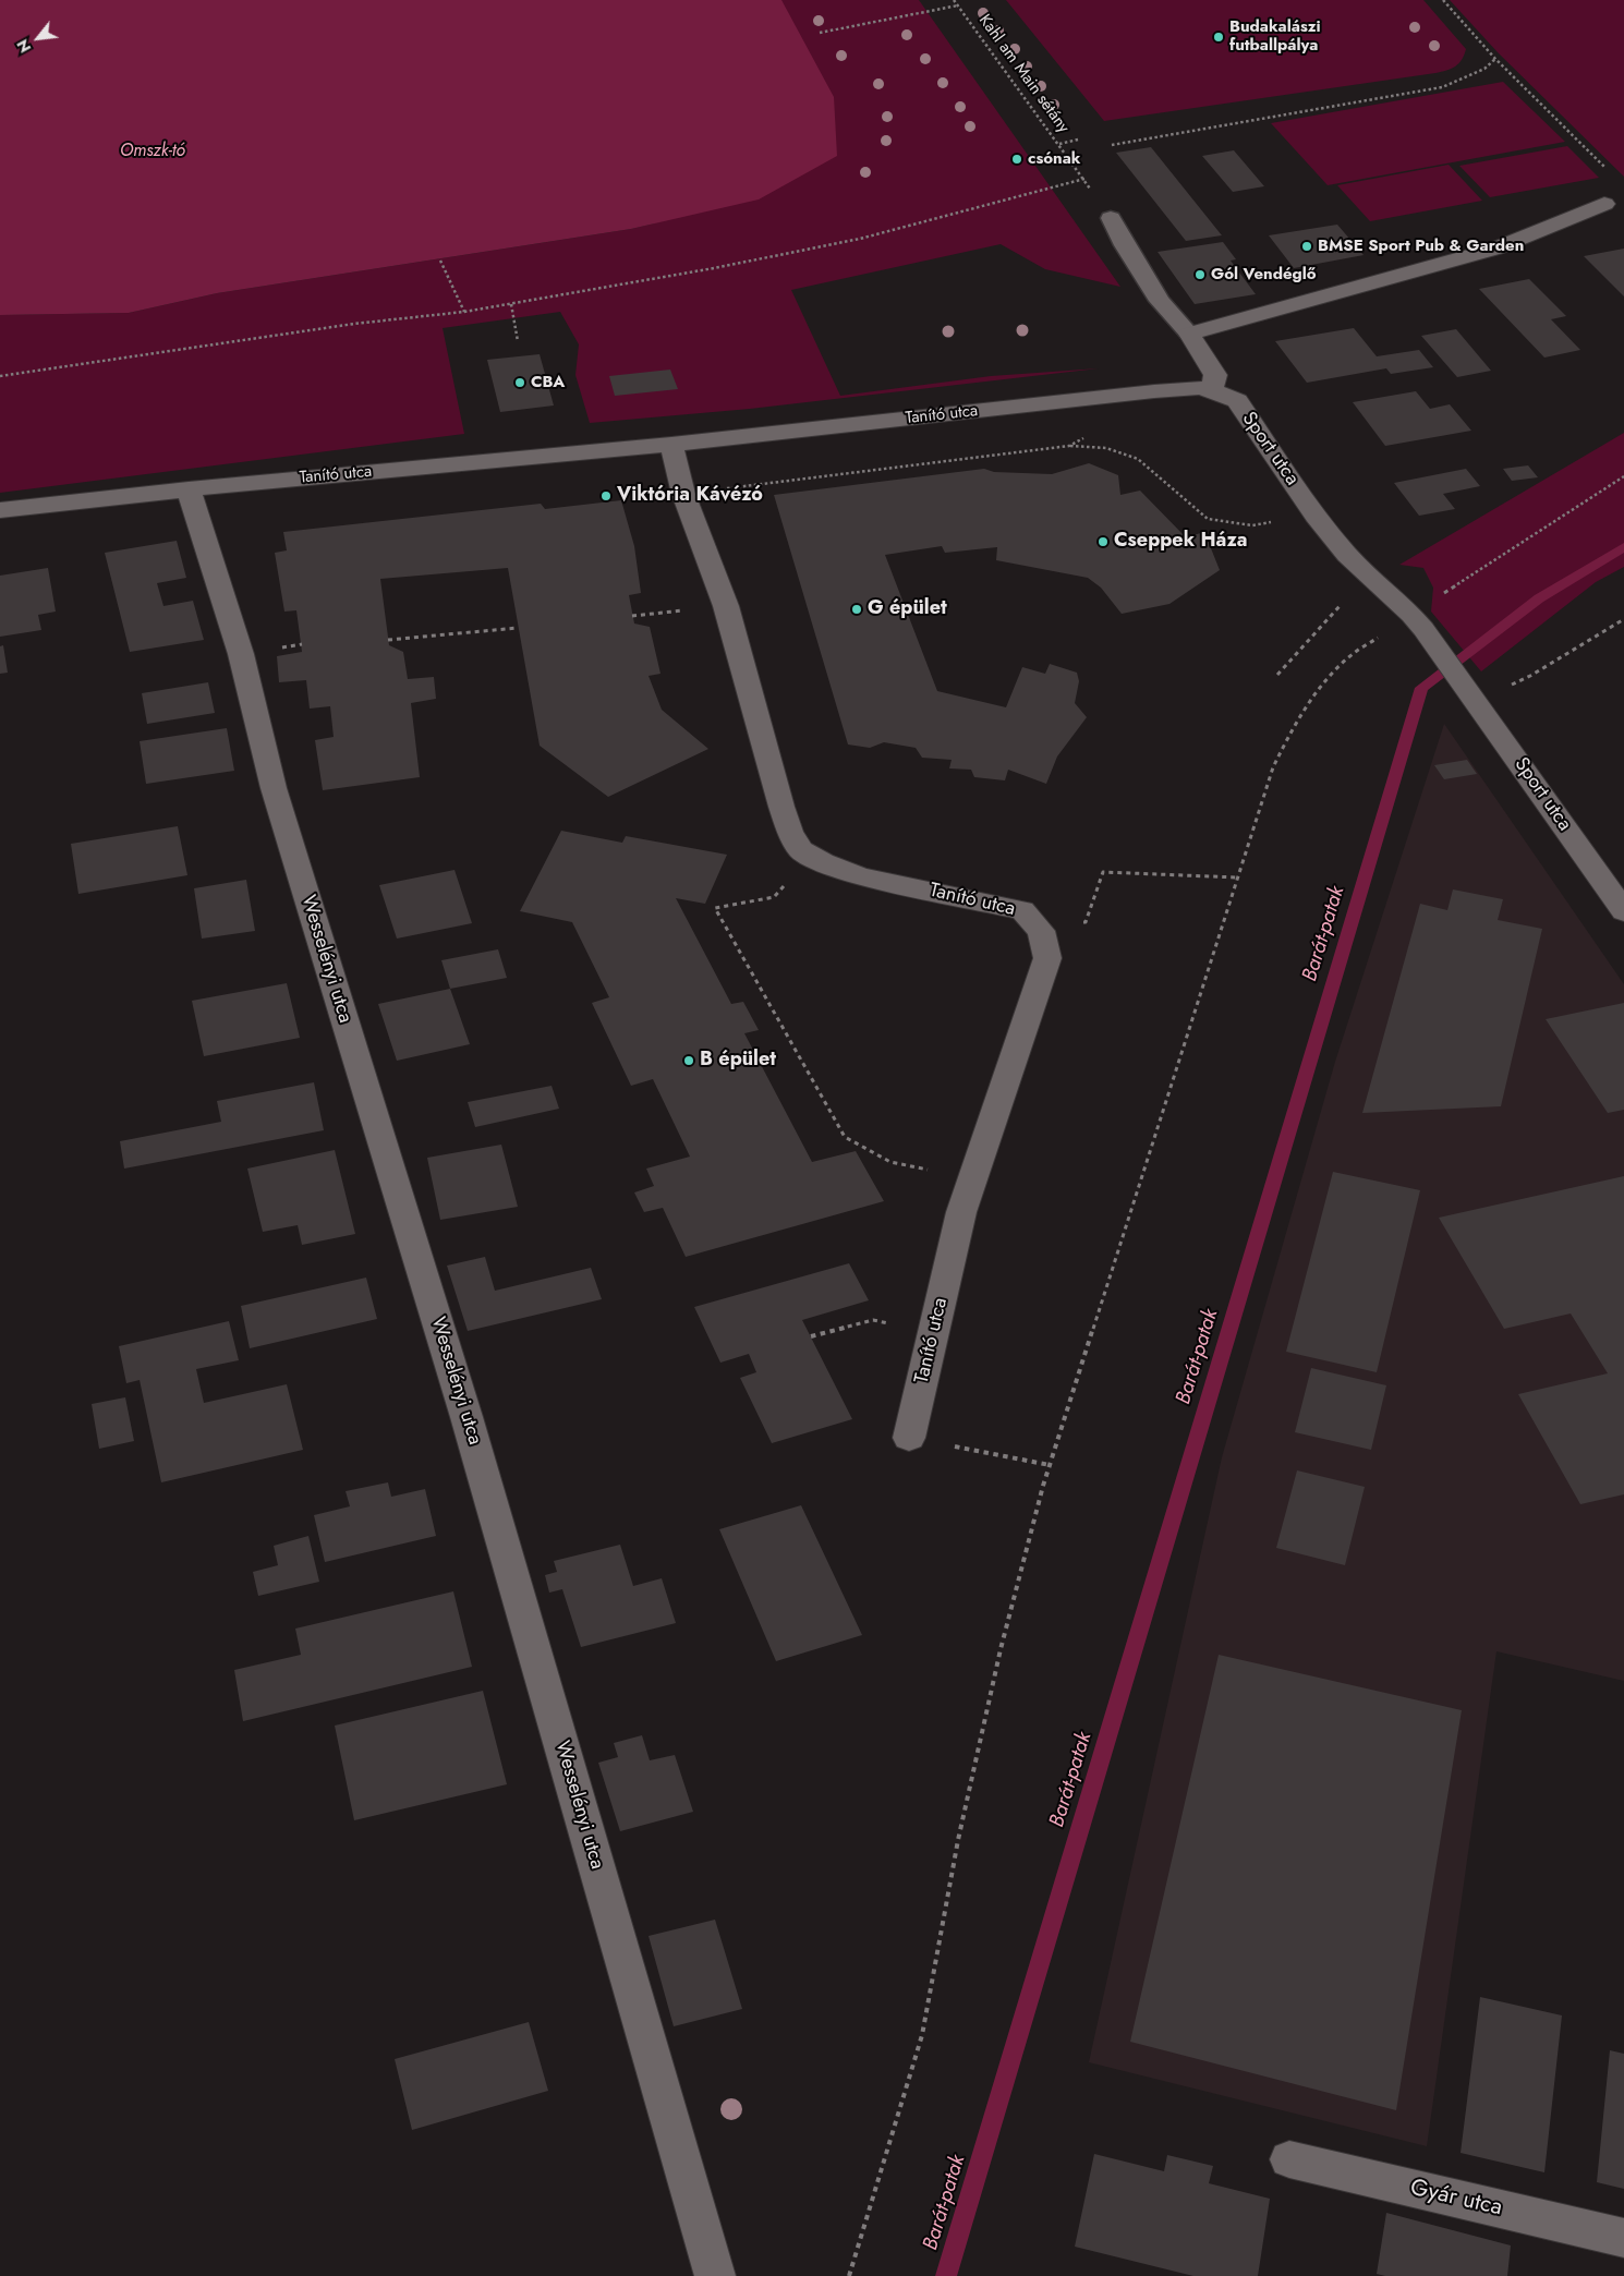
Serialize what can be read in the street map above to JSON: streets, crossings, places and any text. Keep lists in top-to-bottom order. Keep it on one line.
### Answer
{"streets":{"street":["Tanító utca","Sport utca","Wesselényi utca","Gyár utca"],"path":["Kahl am Main sétány"]},"crossings":[["Tanító utca","Sport utca"],["Tanító utca","Wesselényi utca"]],"water":["Omszk-tó","Barát-patak"],"places":["Budakalászi futballpálya","csónak","BMSE Sport Pub & Garden","Gól Vendéglő","CBA","Viktória Kávézó","Cseppek Háza","G épület","B épület"],"north":"bottom left"}
